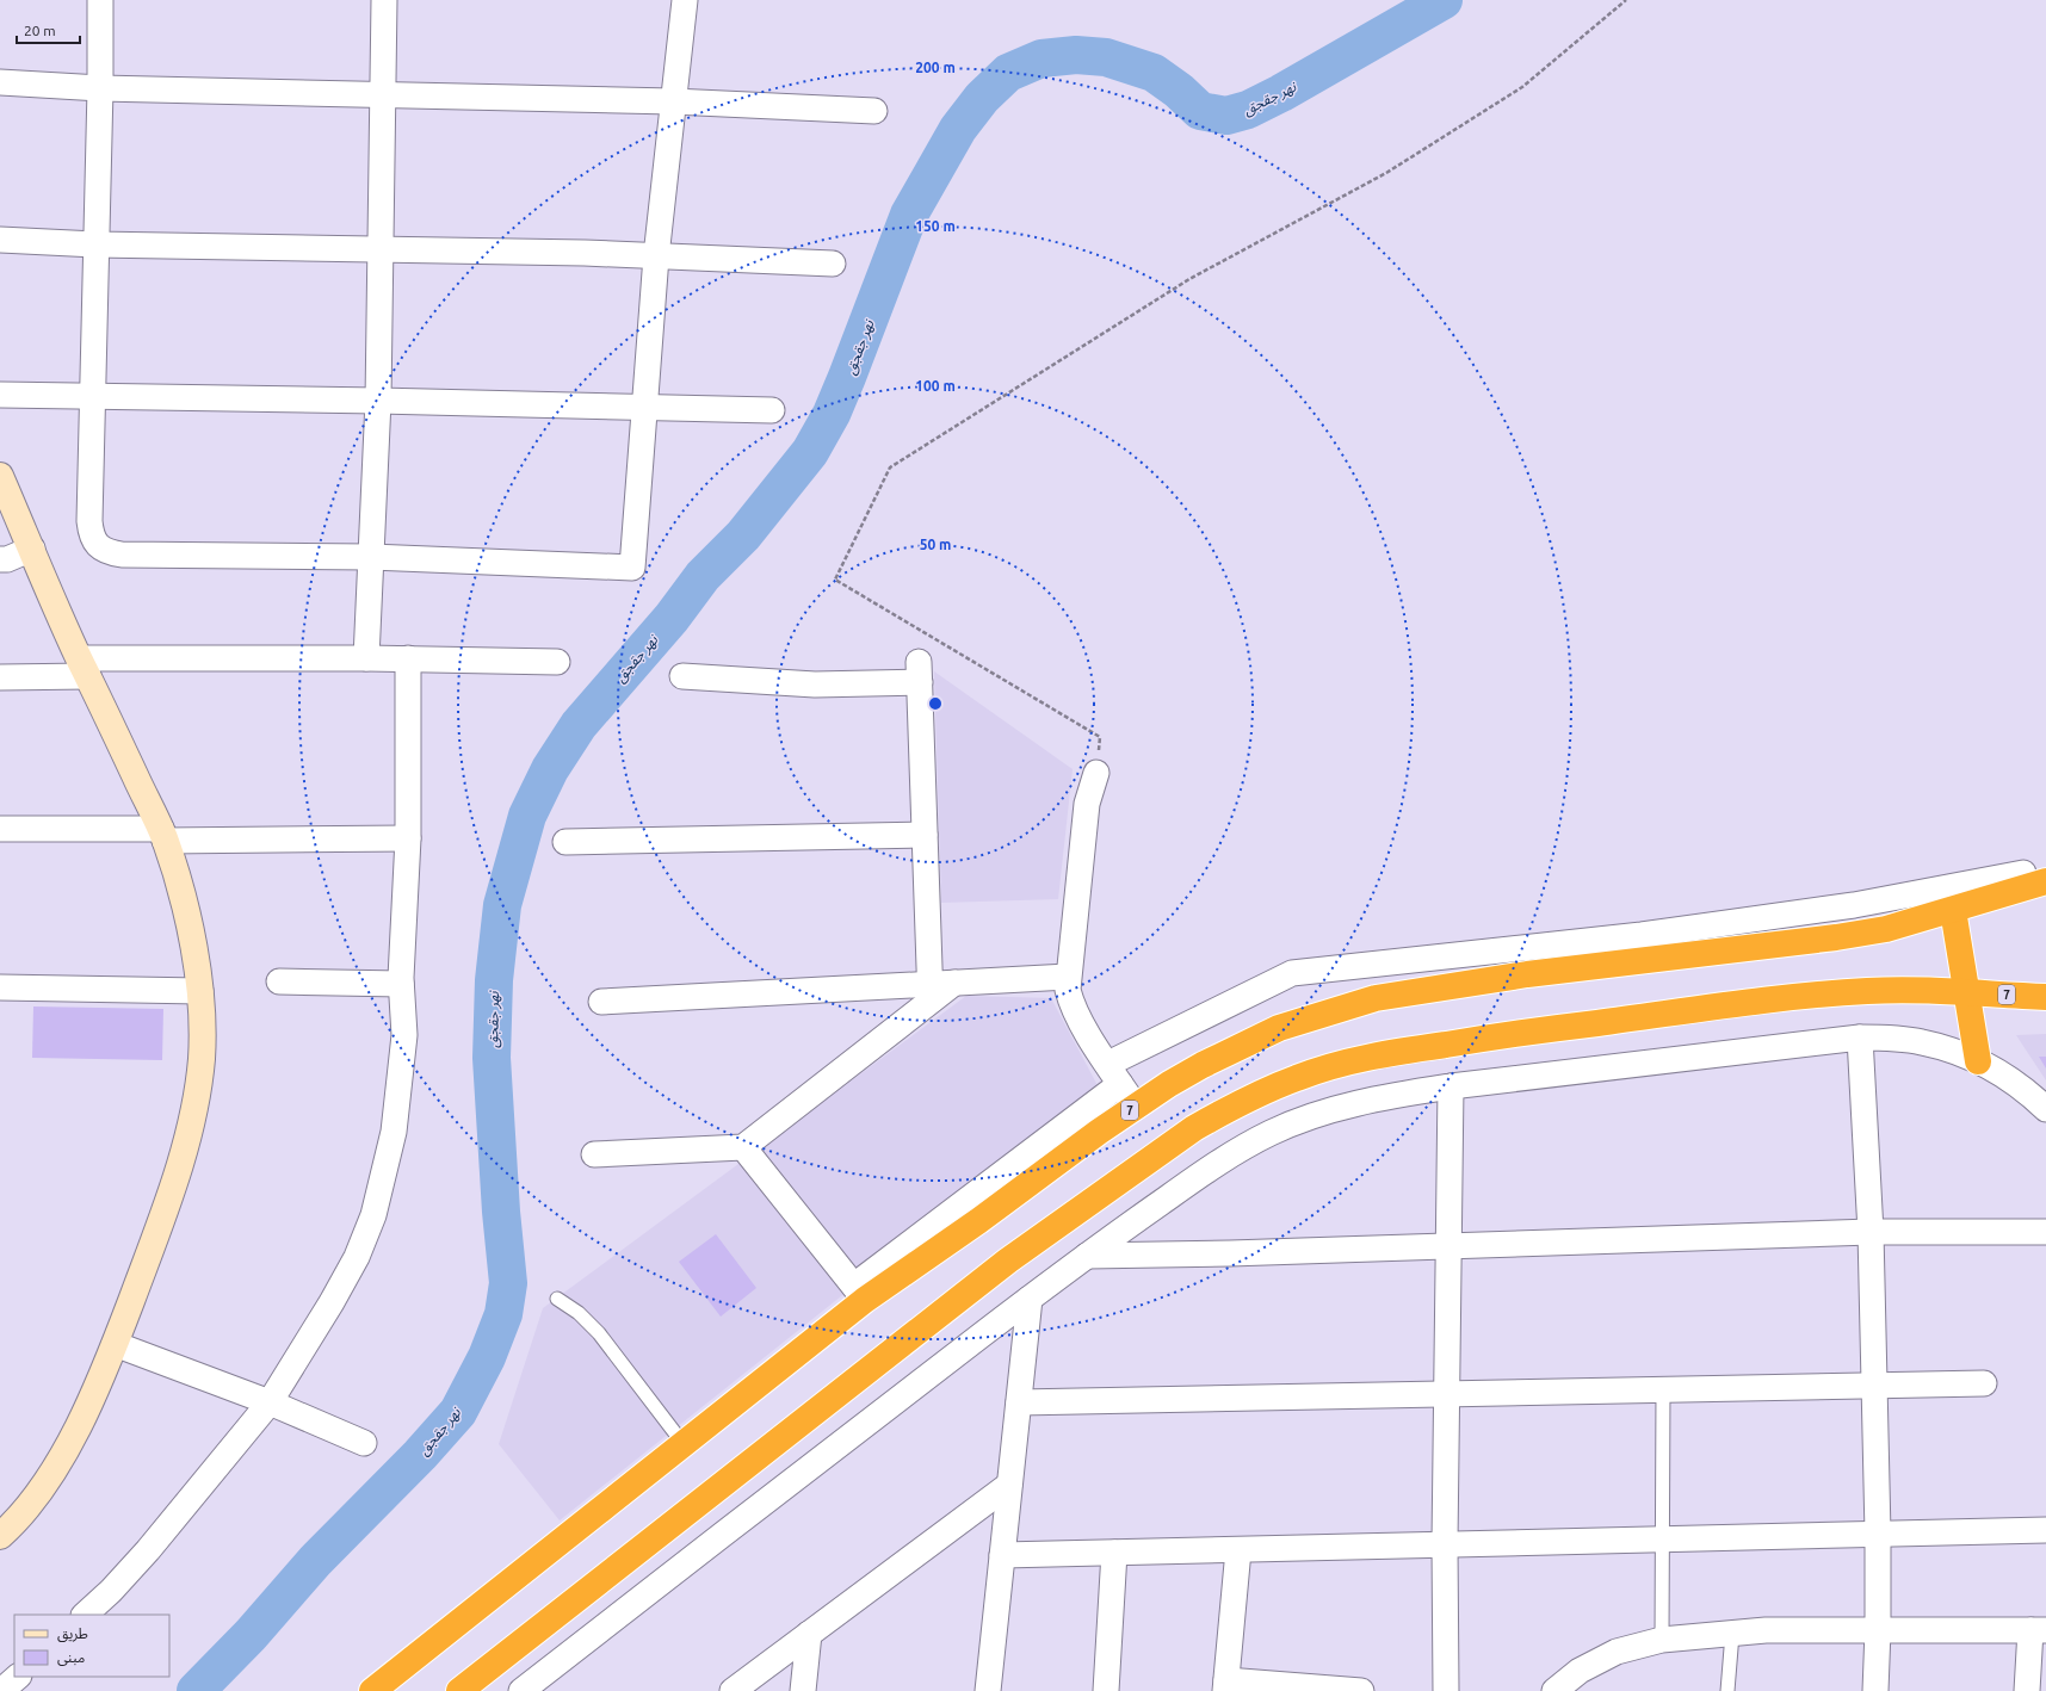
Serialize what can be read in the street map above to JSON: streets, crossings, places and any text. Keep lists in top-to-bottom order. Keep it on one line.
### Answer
{"streets":{"highway":["7"]},"water":["نهر جقجق"],"legend":["طريق","مبنى"],"scale_bar":"20 m","rings":["200 m","150 m","100 m","50 m"]}
